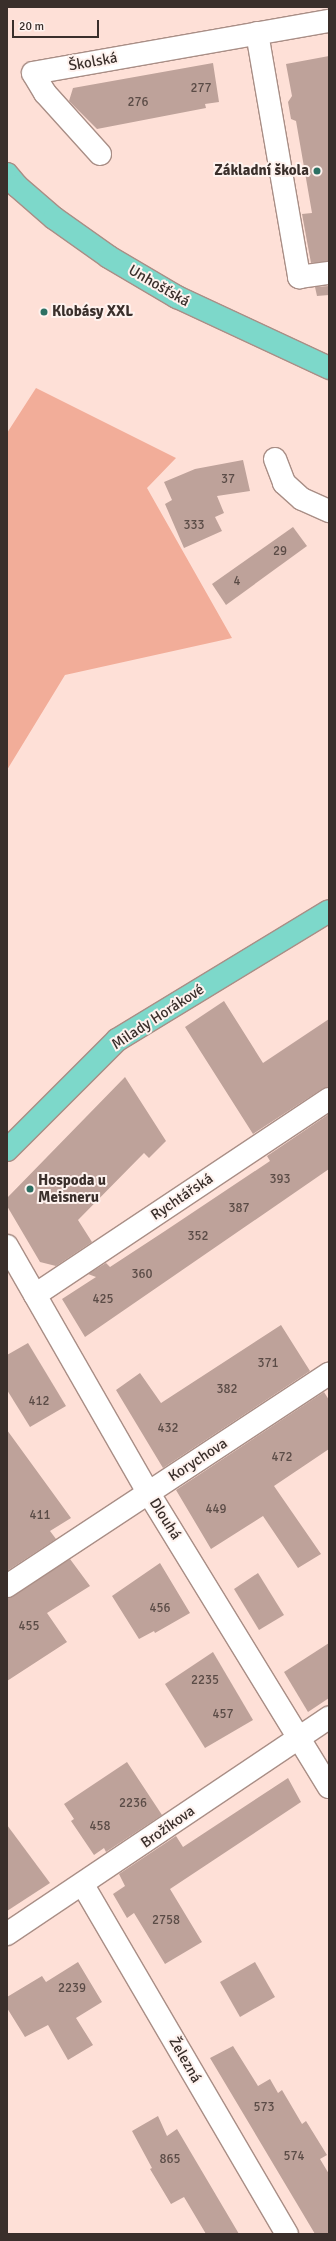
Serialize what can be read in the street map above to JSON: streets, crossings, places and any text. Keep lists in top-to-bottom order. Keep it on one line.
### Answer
{"streets":{"main road":["Unhošťská","Milady Horákové"],"street":["Školská","Rychtářská","Korychova","Dlouhá","Brožíkova","Železná"]},"crossings":[["Rychtářská","Dlouhá"],["Korychova","Dlouhá"],["Dlouhá","Brožíkova"],["Brožíkova","Železná"]],"places":["Základní škola","Klobásy XXL","Hospoda u Meisneru"],"house_numbers":["277","276","37","333","29","4","393","387","352","360","425","371","382","412","432","472","449","411","456","455","2235","457","2236","458","2758","2239","573","574","865"],"scale_bar":"20 m"}
